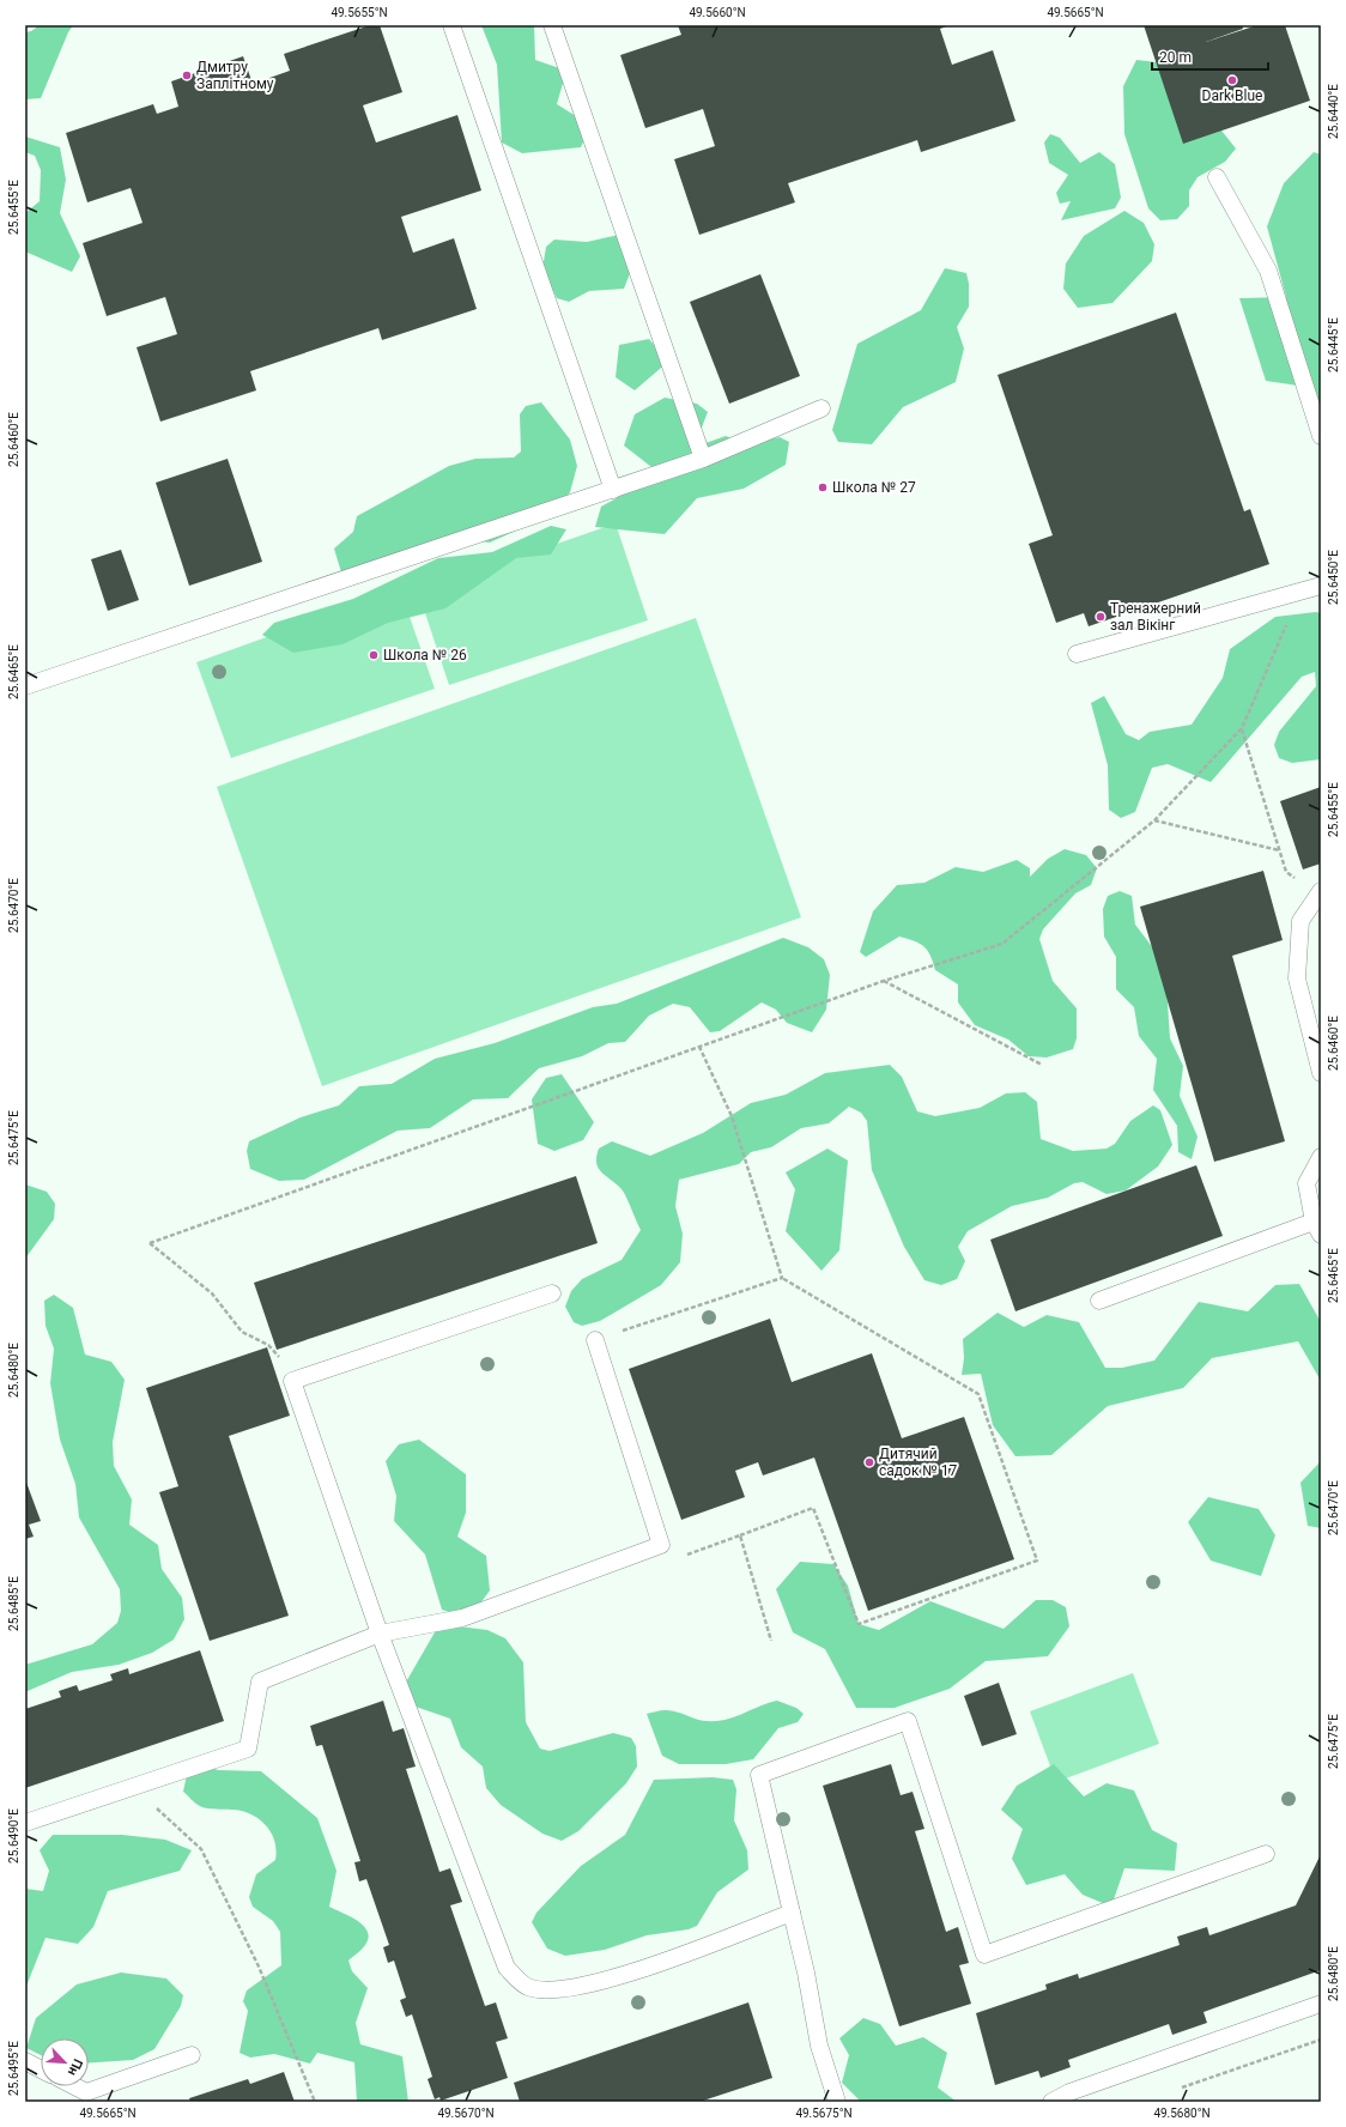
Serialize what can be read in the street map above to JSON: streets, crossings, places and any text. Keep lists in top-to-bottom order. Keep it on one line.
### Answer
{"places":["Дмитру Заплітному","Dark Blue","Школа № 27","Тренажерний зал Вікінг","Школа № 26","Дитячий садок № 17"],"scale_bar":"20 m","north":"bottom right","coordinates":["49.5655°N","49.5660°N","49.5665°N","25.6440°E","25.6455°E","25.6445°E","25.6460°E","25.6450°E","25.6465°E","25.6470°E","25.6475°E","25.6480°E","25.6485°E","25.6490°E","25.6495°E","49.5670°N","49.5675°N","49.5680°N"]}
